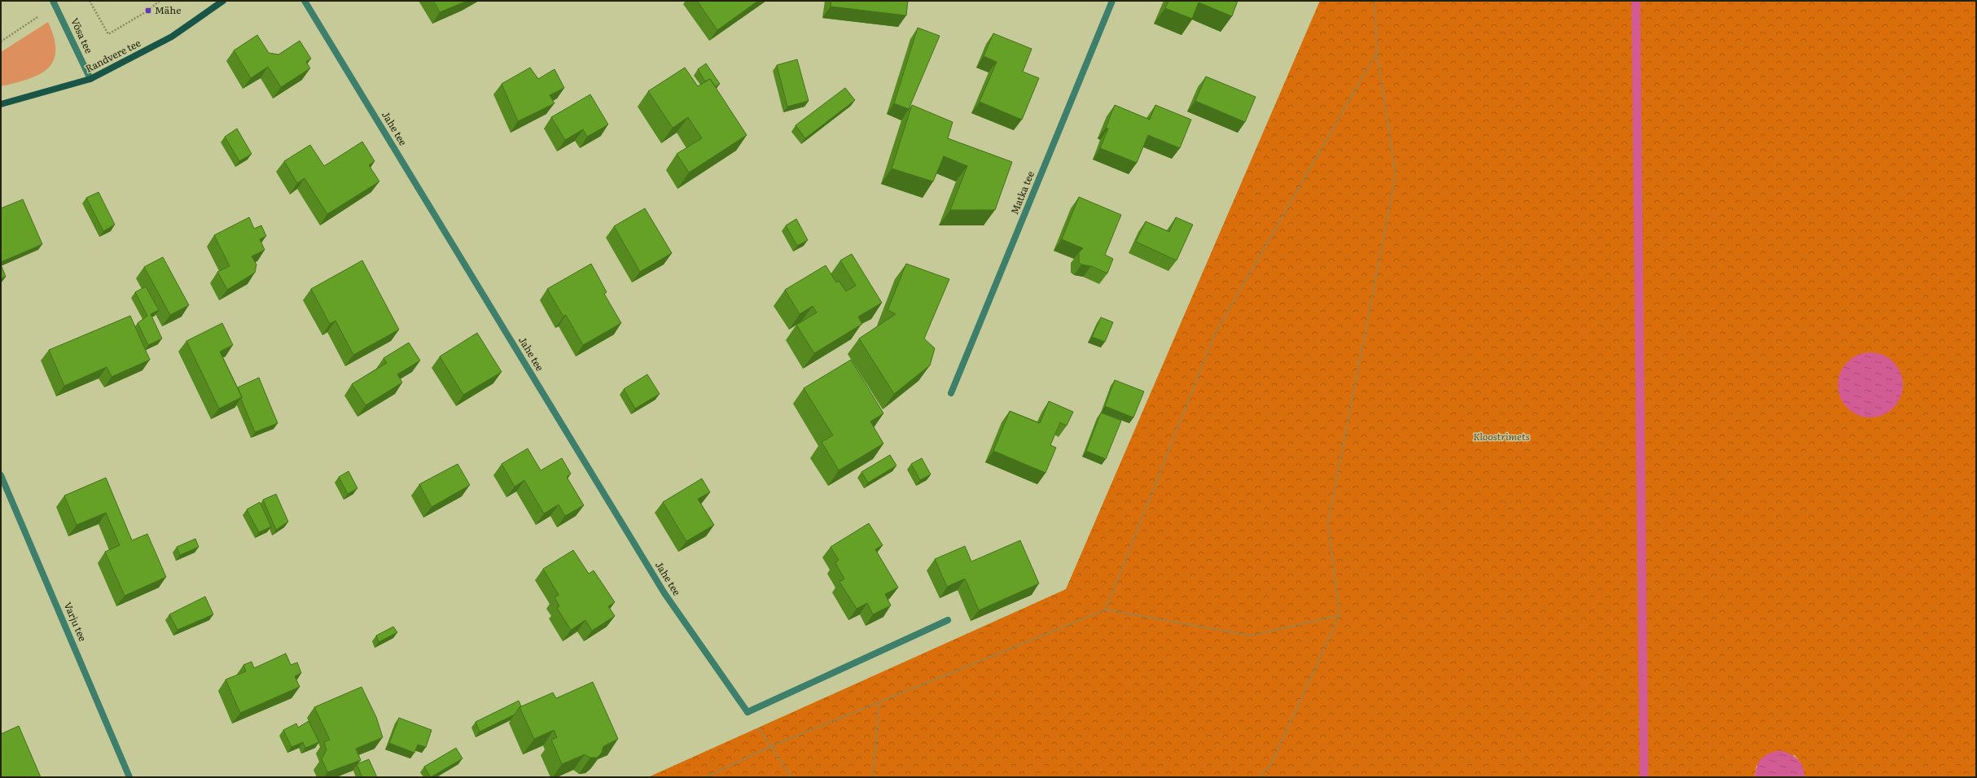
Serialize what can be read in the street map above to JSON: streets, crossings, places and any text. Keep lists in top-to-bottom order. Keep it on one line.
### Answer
{"streets":{"main road":["Randvere tee"],"street":["Võsa tee","Jahe tee","Matka tee","Varju tee"]},"crossings":[["Võsa tee","Randvere tee"]],"parks":["Kloostrimets"],"places":{"transit":["Mähe"]}}
